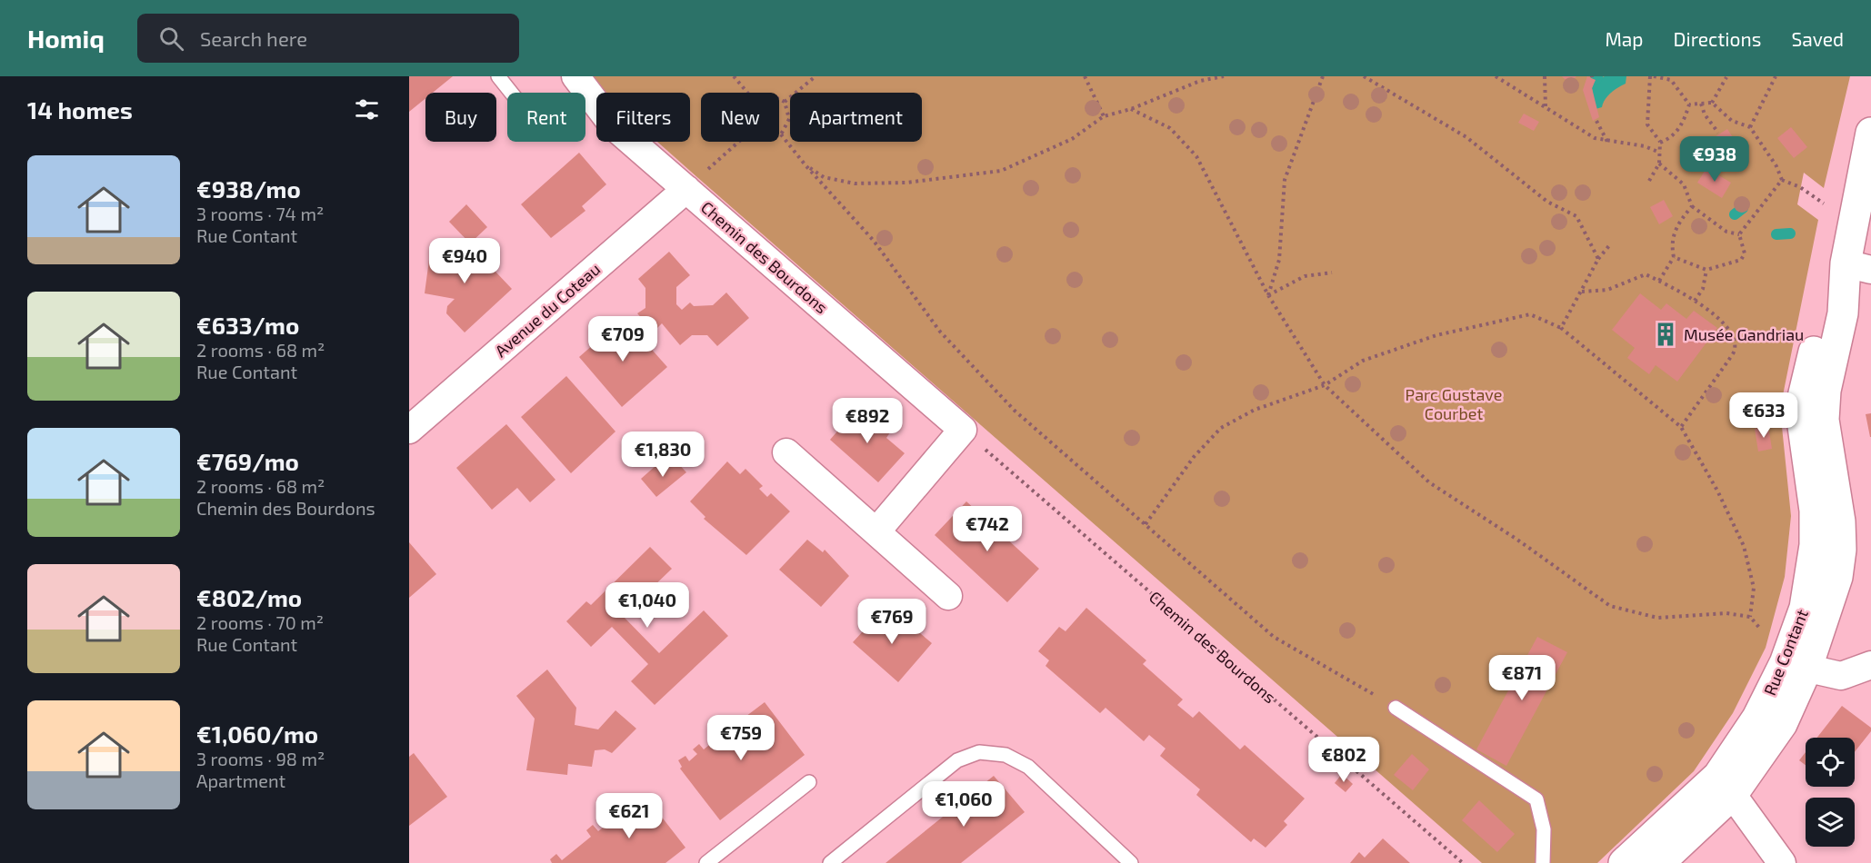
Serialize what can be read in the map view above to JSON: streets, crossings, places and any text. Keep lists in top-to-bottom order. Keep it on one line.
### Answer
{"streets":{"main road":["Rue Contant"],"street":["Chemin des Bourdons","Avenue du Coteau"]},"crossings":[["Chemin des Bourdons","Avenue du Coteau"]],"parks":["Parc Gustave Courbet"],"places":{"building":["Musée Gandriau"]},"page":{"header":"Homiq","search":"Search here","nav":["Map","Directions","Saved"],"heading":"14 homes","chip":["Buy","Rent","Filters","New","Apartment"],"price":["€938","€940","€709","€633","€892","€1,830","€742","€1,040","€769","€871","€759","€802","€1,060","€621"],"list":[{"name":"€938/mo","note":"3 rooms · 74 m² · Rue Contant"},{"name":"€633/mo","note":"2 rooms · 68 m² · Rue Contant"},{"name":"€769/mo","note":"2 rooms · 68 m² · Chemin des Bourdons"},{"name":"€802/mo","note":"2 rooms · 70 m² · Rue Contant"},{"name":"€1,060/mo","note":"3 rooms · 98 m² · Apartment"}]}}
